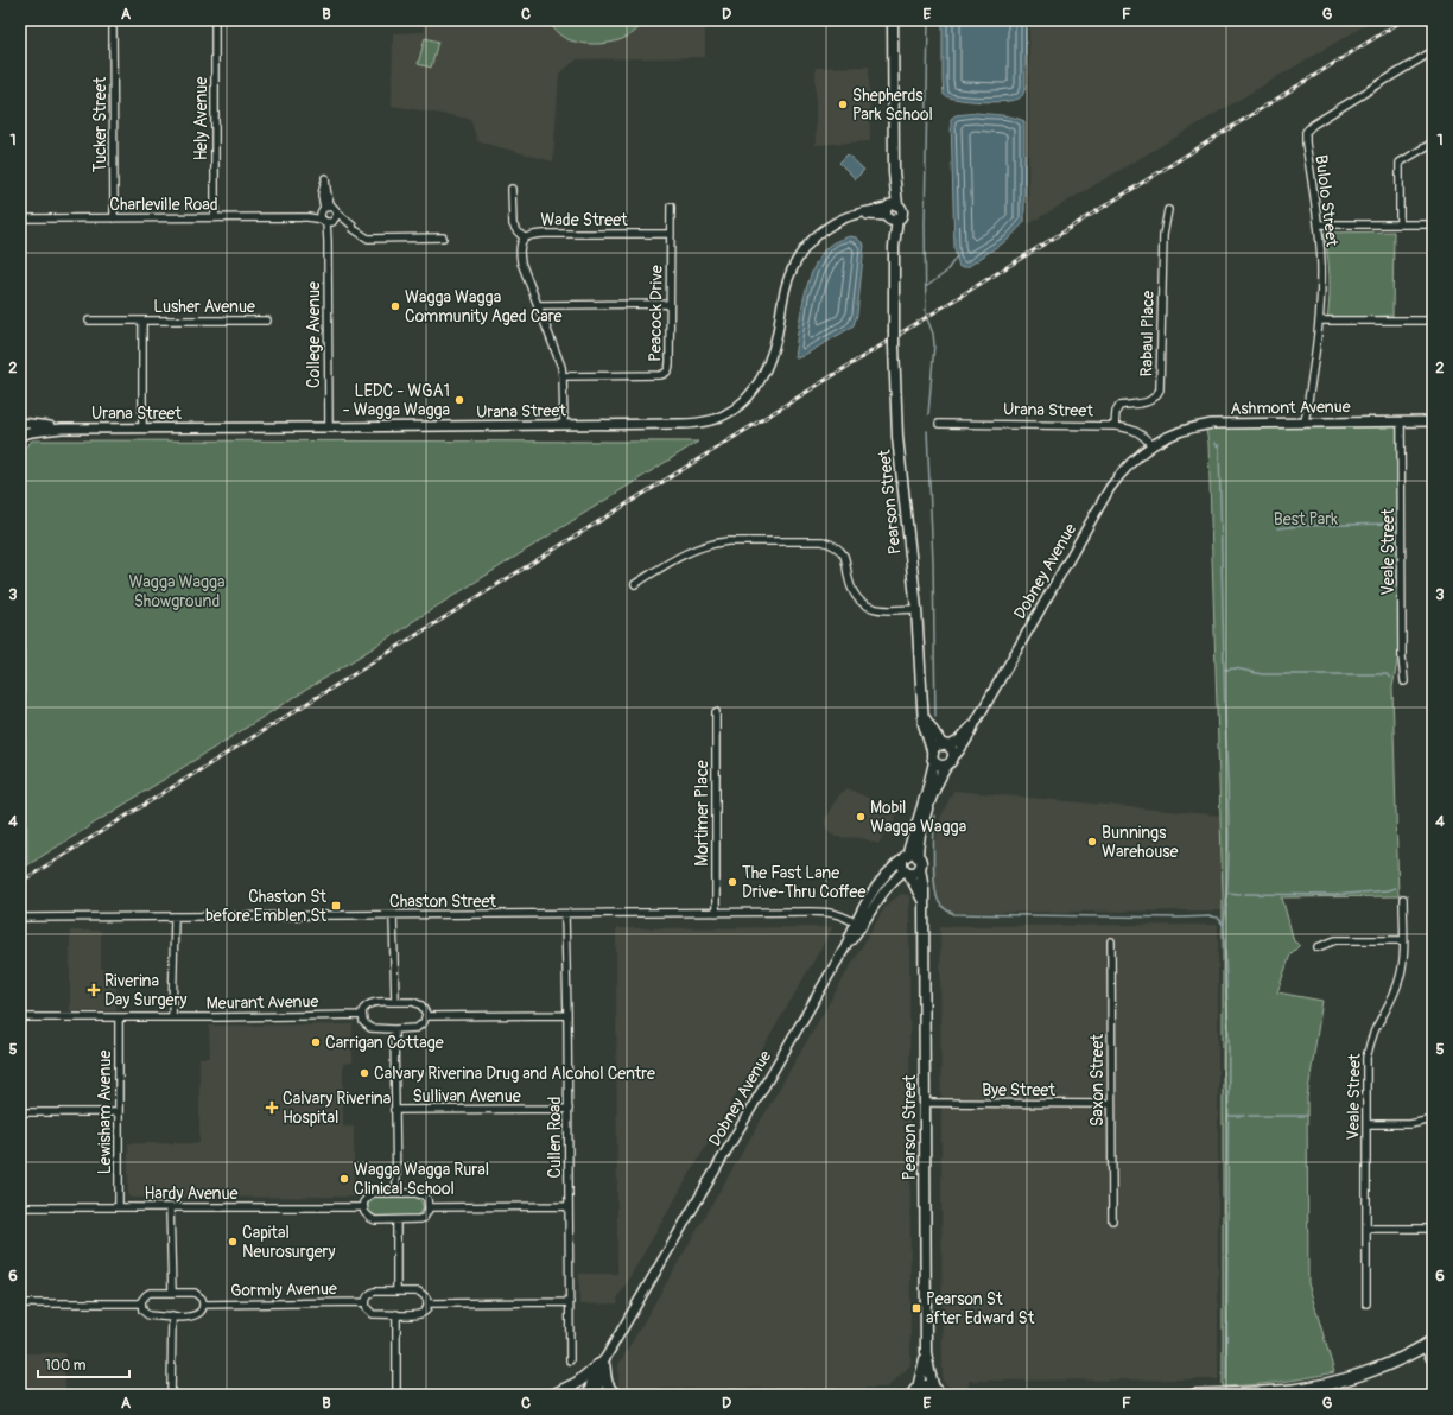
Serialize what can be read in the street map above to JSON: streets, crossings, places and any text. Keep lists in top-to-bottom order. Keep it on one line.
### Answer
{"streets":{"main road":["Pearson Street","Dobney Avenue"],"street":["Hely Avenue","Tucker Street","Bulolo Street","Charleville Road","Wade Street","Lusher Avenue","Peacock Drive","Rabaul Place","College Avenue","Ashmont Avenue","Urana Street","Veale Street","Mortimer Place","Chaston Street","Meurant Avenue","Saxon Street","Bye Street","Sullivan Avenue","Lewisham Avenue","Cullen Road","Hardy Avenue","Gormly Avenue"]},"crossings":[["Hely Avenue","Charleville Road"],["Tucker Street","Charleville Road"],["Bulolo Street","Ashmont Avenue"],["Charleville Road","College Avenue"],["Wade Street","Peacock Drive"],["Wade Street","Urana Street"],["Lusher Avenue","Urana Street"],["Rabaul Place","Urana Street"],["College Avenue","Urana Street"],["Ashmont Avenue","Urana Street"],["Ashmont Avenue","Veale Street"],["Ashmont Avenue","Dobney Avenue"],["Urana Street","Pearson Street"],["Urana Street","Dobney Avenue"],["Pearson Street","Dobney Avenue"],["Pearson Street","Bye Street"],["Dobney Avenue","Chaston Street"],["Mortimer Place","Chaston Street"],["Chaston Street","Cullen Road"],["Meurant Avenue","Lewisham Avenue"],["Saxon Street","Bye Street"],["Sullivan Avenue","Cullen Road"],["Lewisham Avenue","Hardy Avenue"]],"parks":["Best Park","Wagga Wagga Showground"],"places":{"other":["Shepherds Park School","Wagga Wagga Community Aged Care","LEDC - WGA1 - Wagga Wagga","Mobil Wagga Wagga","Bunnings Warehouse","The Fast Lane Drive-Thru Coffee","Carrigan Cottage","Calvary Riverina Drug and Alcohol Centre","Wagga Wagga Rural Clinical School","Capital Neurosurgery"],"transit":["Chaston St before Emblen St","Pearson St after Edward St"],"health":["Riverina Day Surgery","Calvary Riverina Hospital"]},"scale_bar":"100 m","grid":{"columns":["A","B","C","D","E","F","G"],"rows":["1","2","3","4","5","6"]}}
